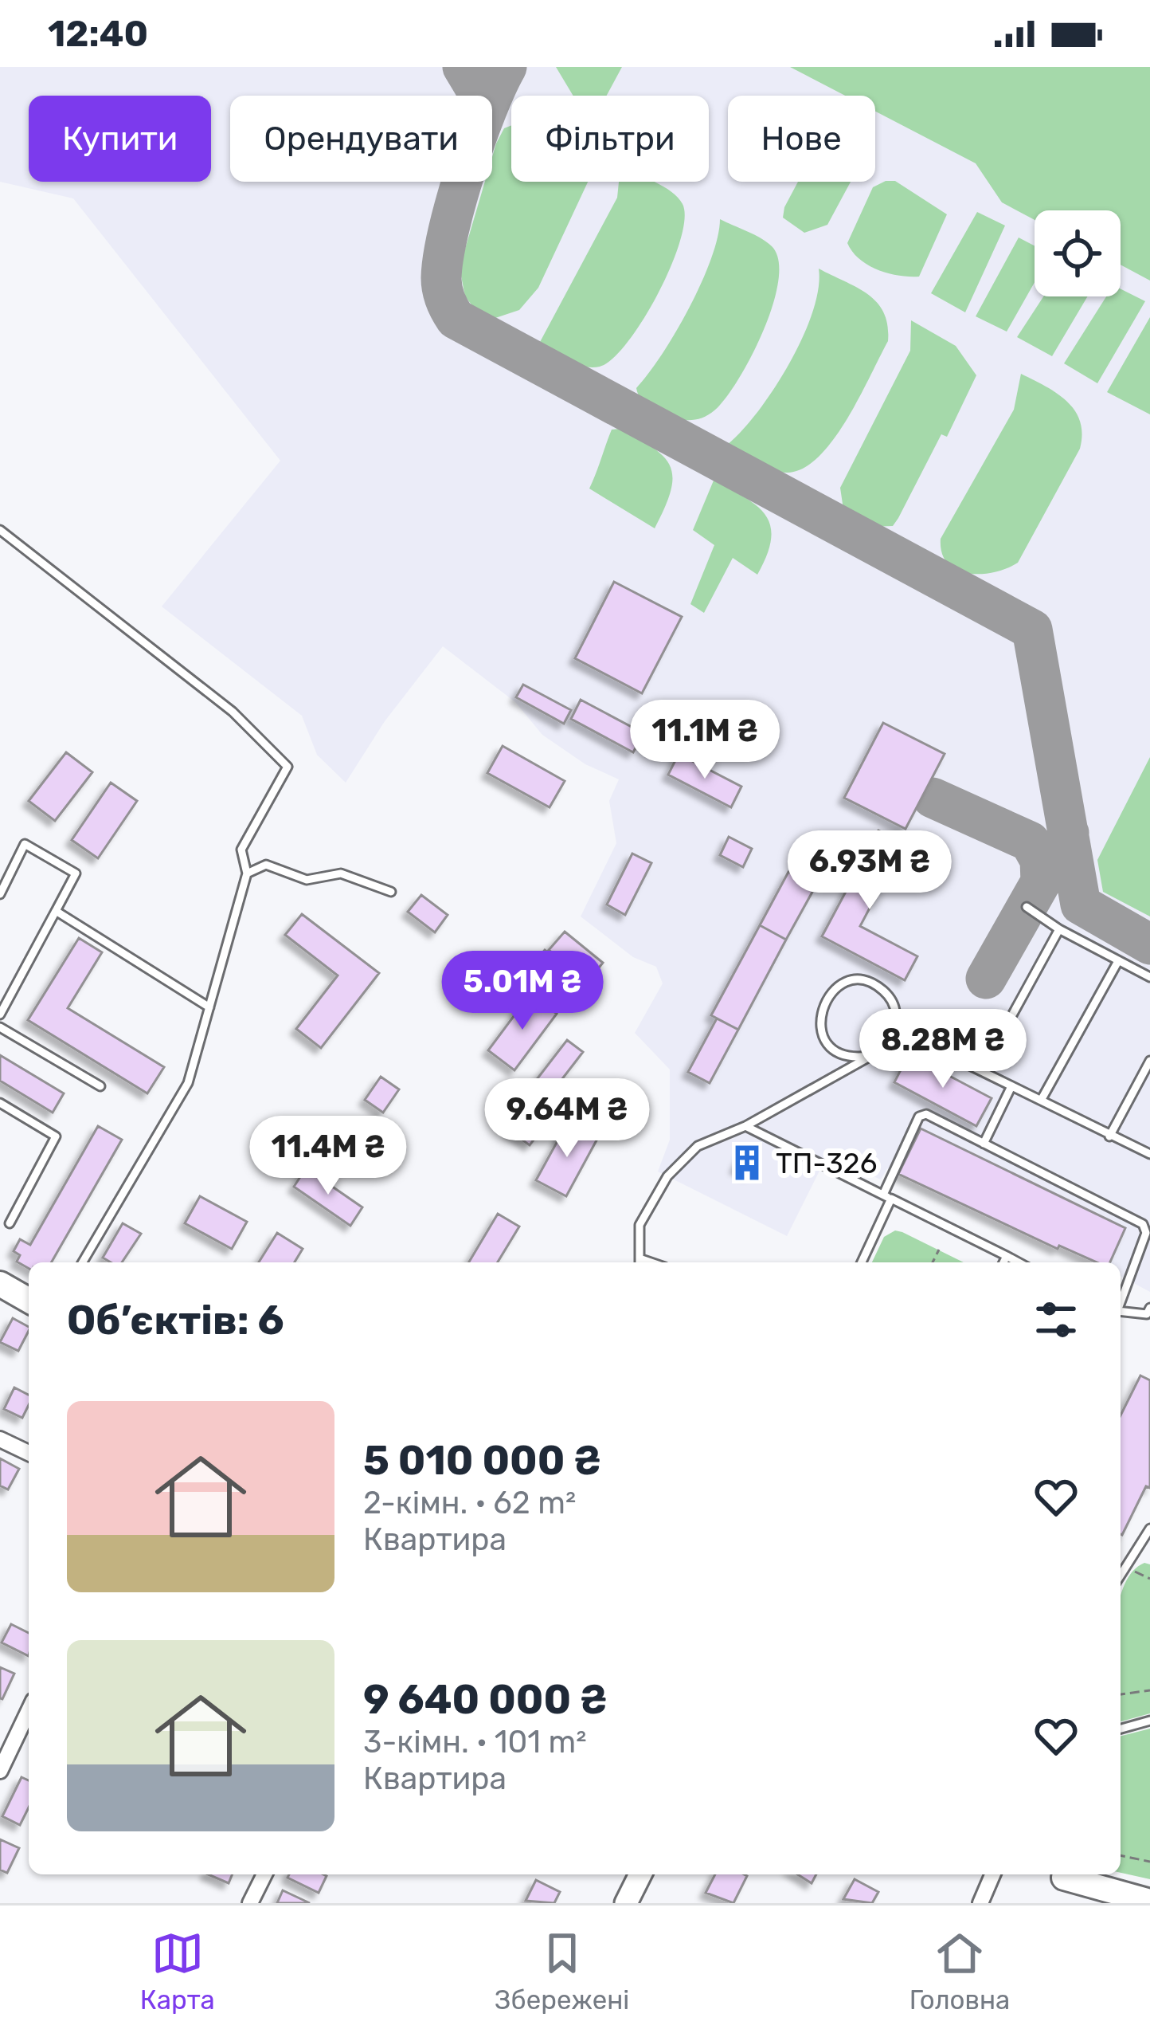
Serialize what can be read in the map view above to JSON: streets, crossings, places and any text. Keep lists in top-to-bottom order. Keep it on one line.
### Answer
{"places":{"building":["ТП-326"]},"page":{"status":"12:40","chip":["Купити","Орендувати","Фільтри","Нове"],"price":["11.1M ₴","6.93M ₴","5.01M ₴","8.28M ₴","9.64M ₴","11.4M ₴"],"heading":"Об’єктів: 6","list":[{"name":"5 010 000 ₴","note":"2-кімн. · 62 m² · Квартира"},{"name":"9 640 000 ₴","note":"3-кімн. · 101 m² · Квартира"}],"tabs":["Карта","Збережені","Головна"]}}
